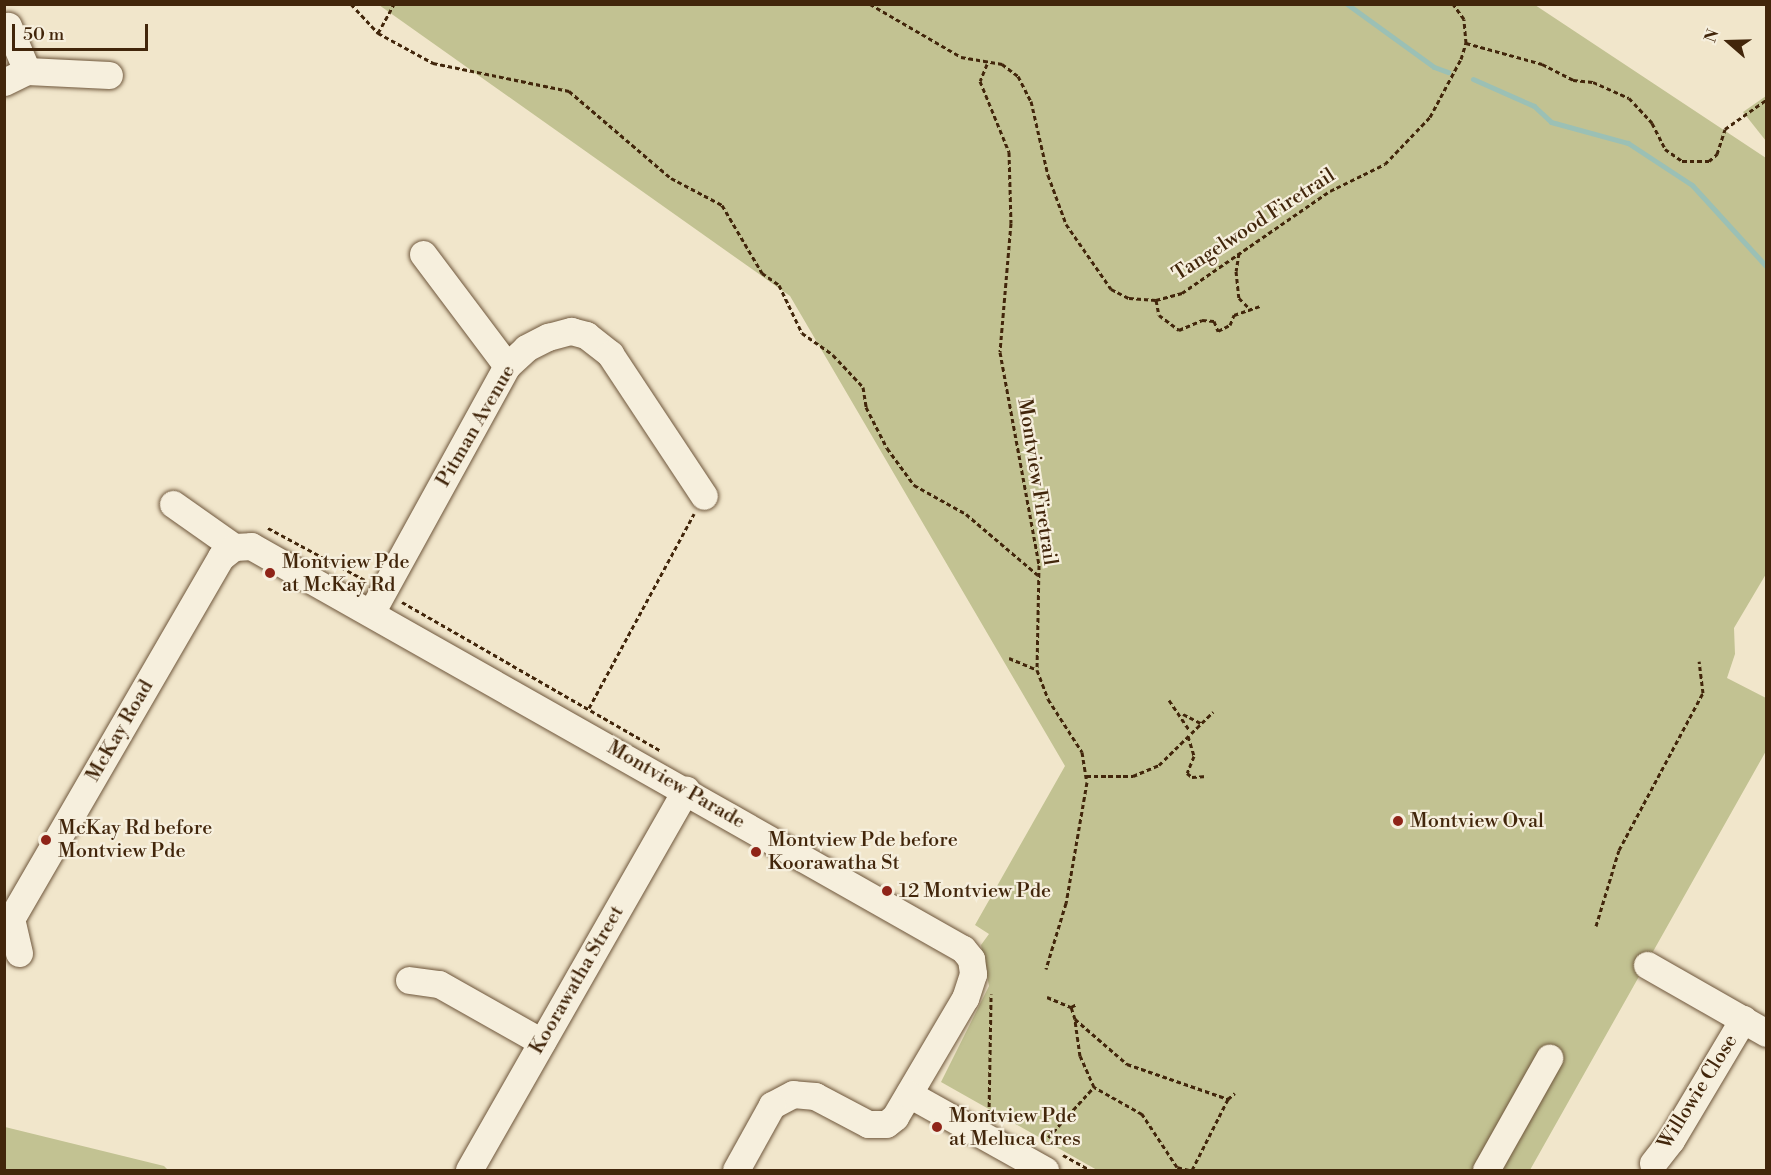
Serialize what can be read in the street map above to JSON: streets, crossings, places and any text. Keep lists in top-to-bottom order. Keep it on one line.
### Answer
{"streets":{"street":["Pitman Avenue","McKay Road","Montview Parade","Koorawatha Street","Willowie Close"],"path":["Tangelwood Firetrail","Montview Firetrail"]},"crossings":[["Tangelwood Firetrail","Montview Firetrail"],["Pitman Avenue","Montview Parade"],["McKay Road","Montview Parade"],["Montview Parade","Koorawatha Street"]],"places":["Montview Pde at McKay Rd","Montview Oval","McKay Rd before Montview Pde","Montview Pde before Koorawatha St","12 Montview Pde","Montview Pde at Meluca Cres"],"scale_bar":"50 m","north":"left"}
